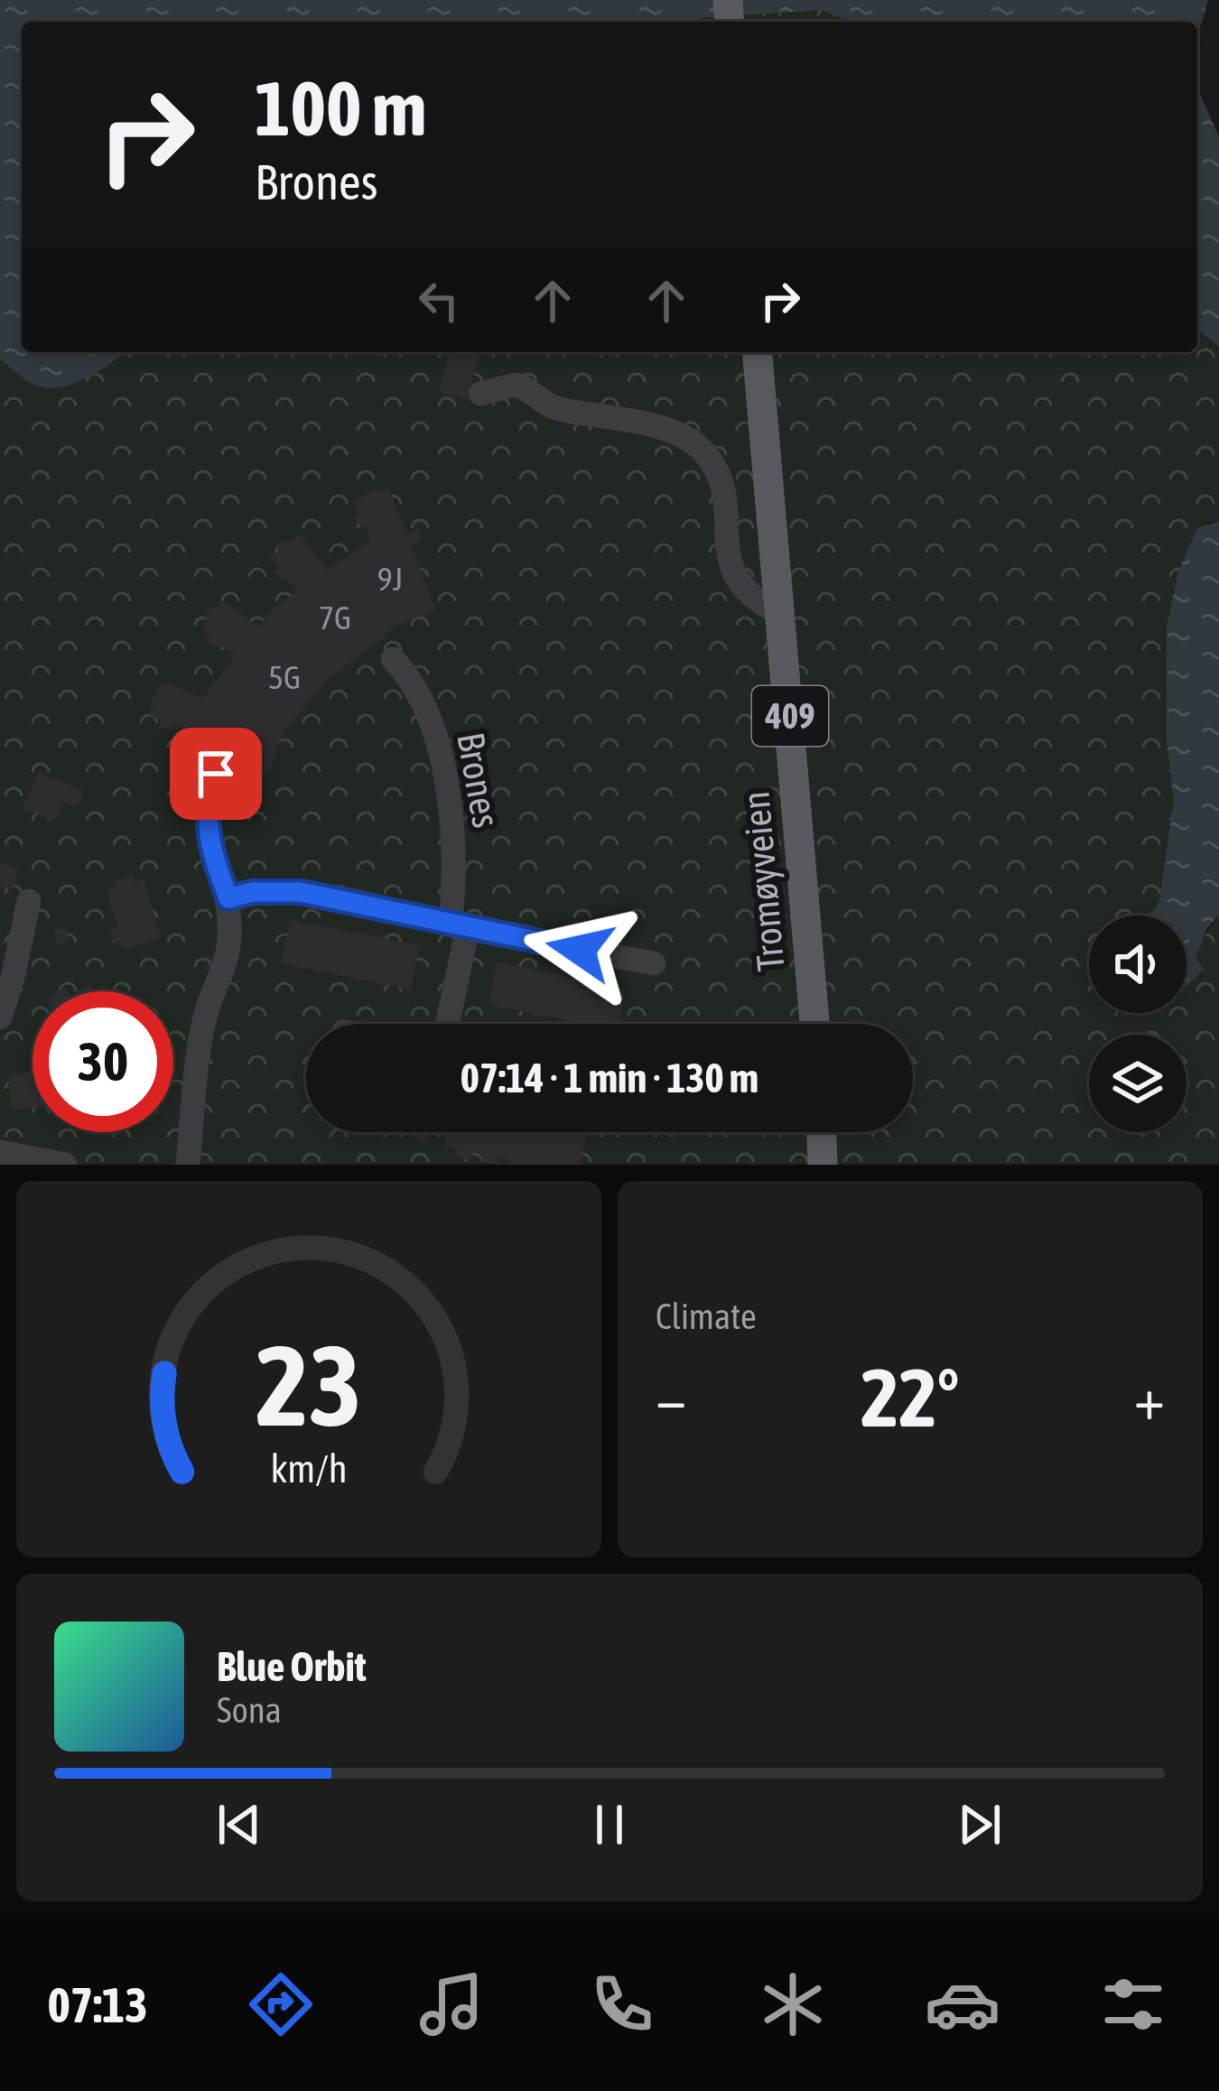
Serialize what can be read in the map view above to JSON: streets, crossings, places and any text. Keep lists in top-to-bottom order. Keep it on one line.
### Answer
{"streets":{"main road":["409","Tromøyveien"],"street":["Brones"]},"house_numbers":["9J","7G","5G"],"page":{"turn":["100 m","Brones"],"limit":"30","trip":"07:14 · 1 min · 130 m","tile":"Climate","heat":["−","22°","+"],"song":["Blue Orbit","Sona"],"tabs":"07:13","gauge":["23","km/h"]}}
